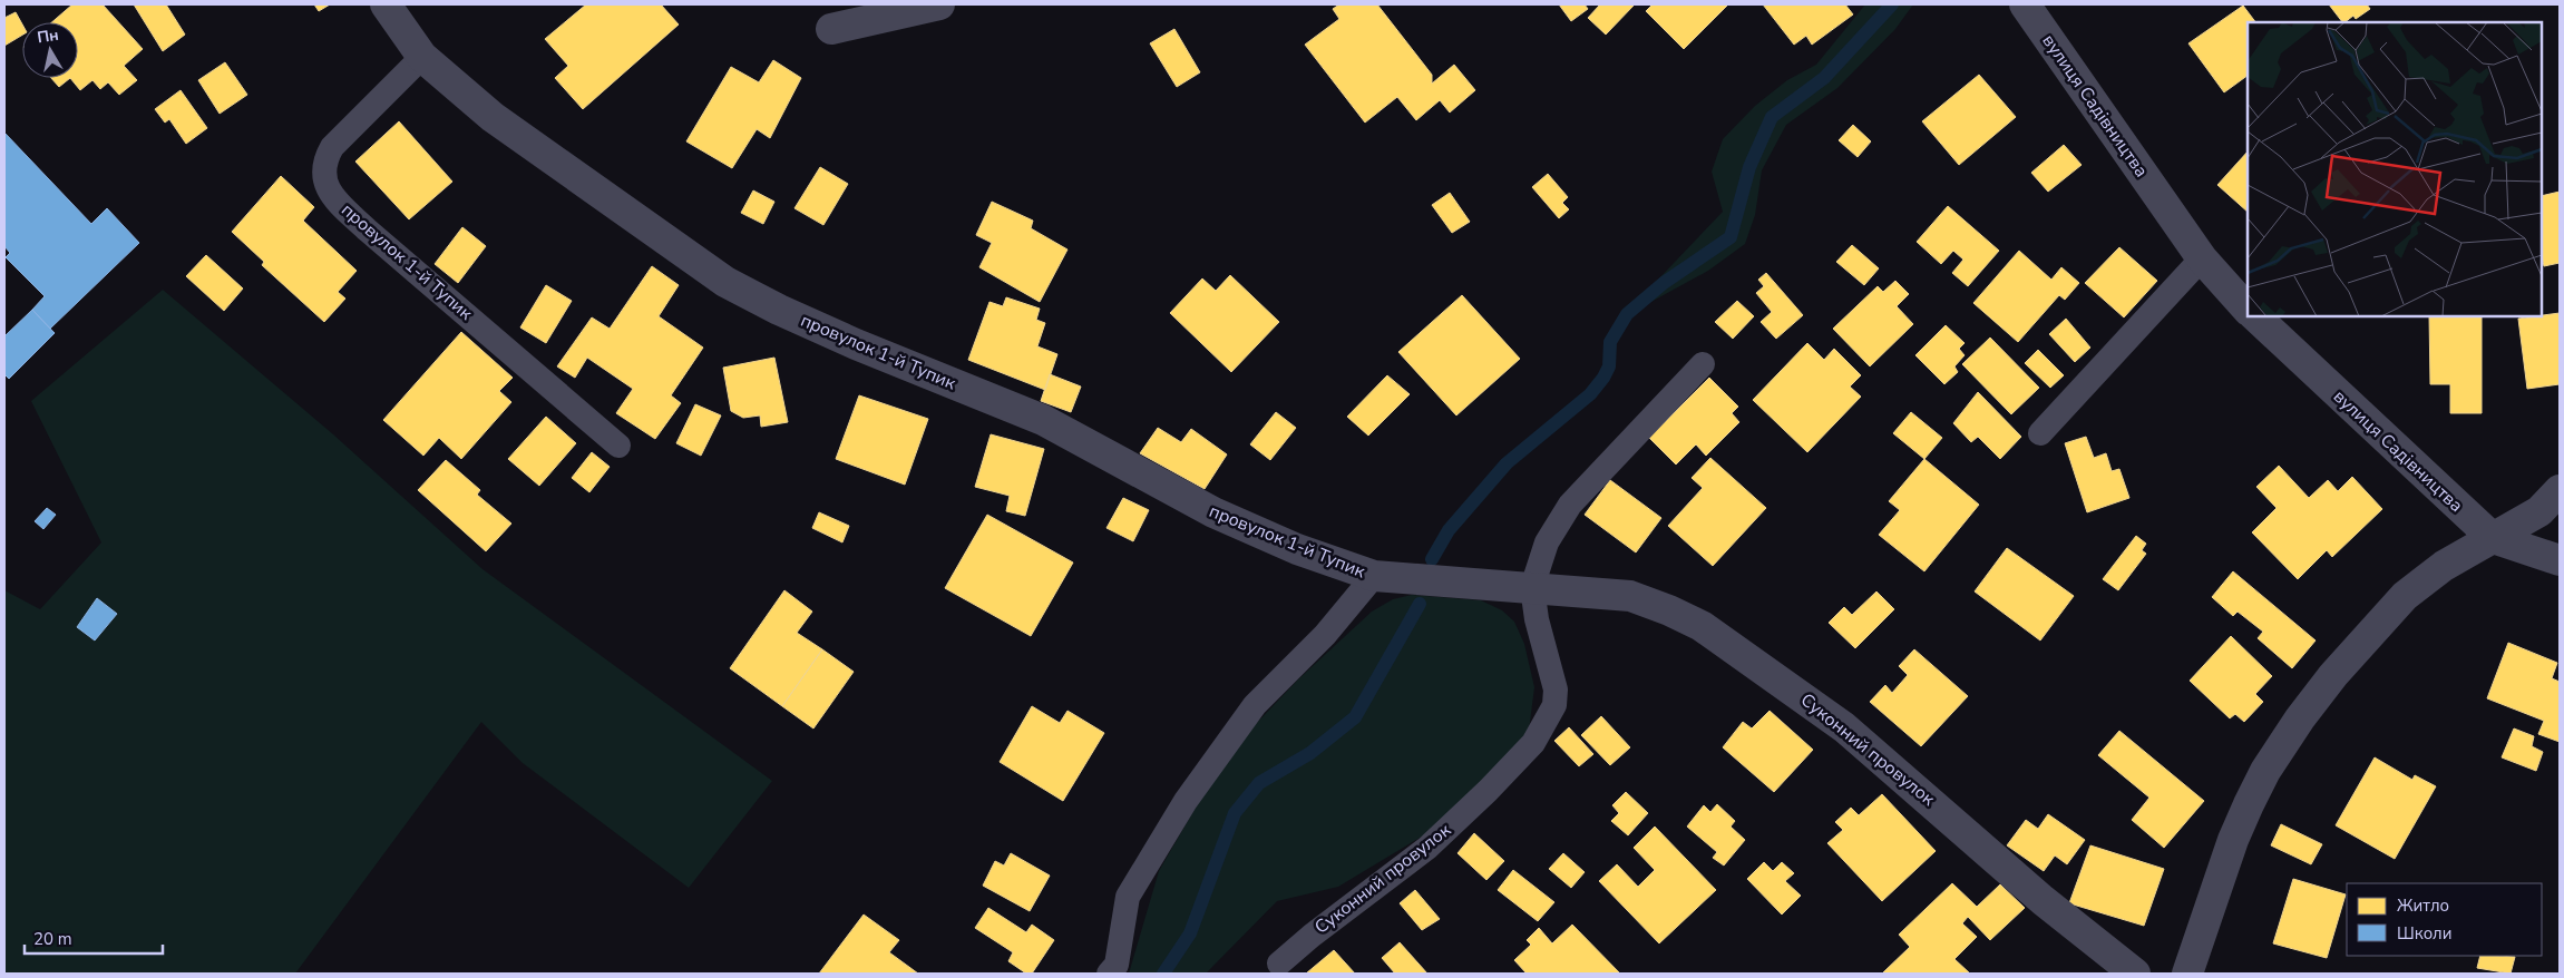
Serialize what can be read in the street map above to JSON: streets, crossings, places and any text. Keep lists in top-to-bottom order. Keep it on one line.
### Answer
{"streets":{"street":["вулиця Садівництва","провулок 1-й Тупик","Суконний провулок"]},"crossings":[["провулок 1-й Тупик","Суконний провулок"]],"legend":["Житло","Школи"],"scale_bar":"20 m","north":"top"}
